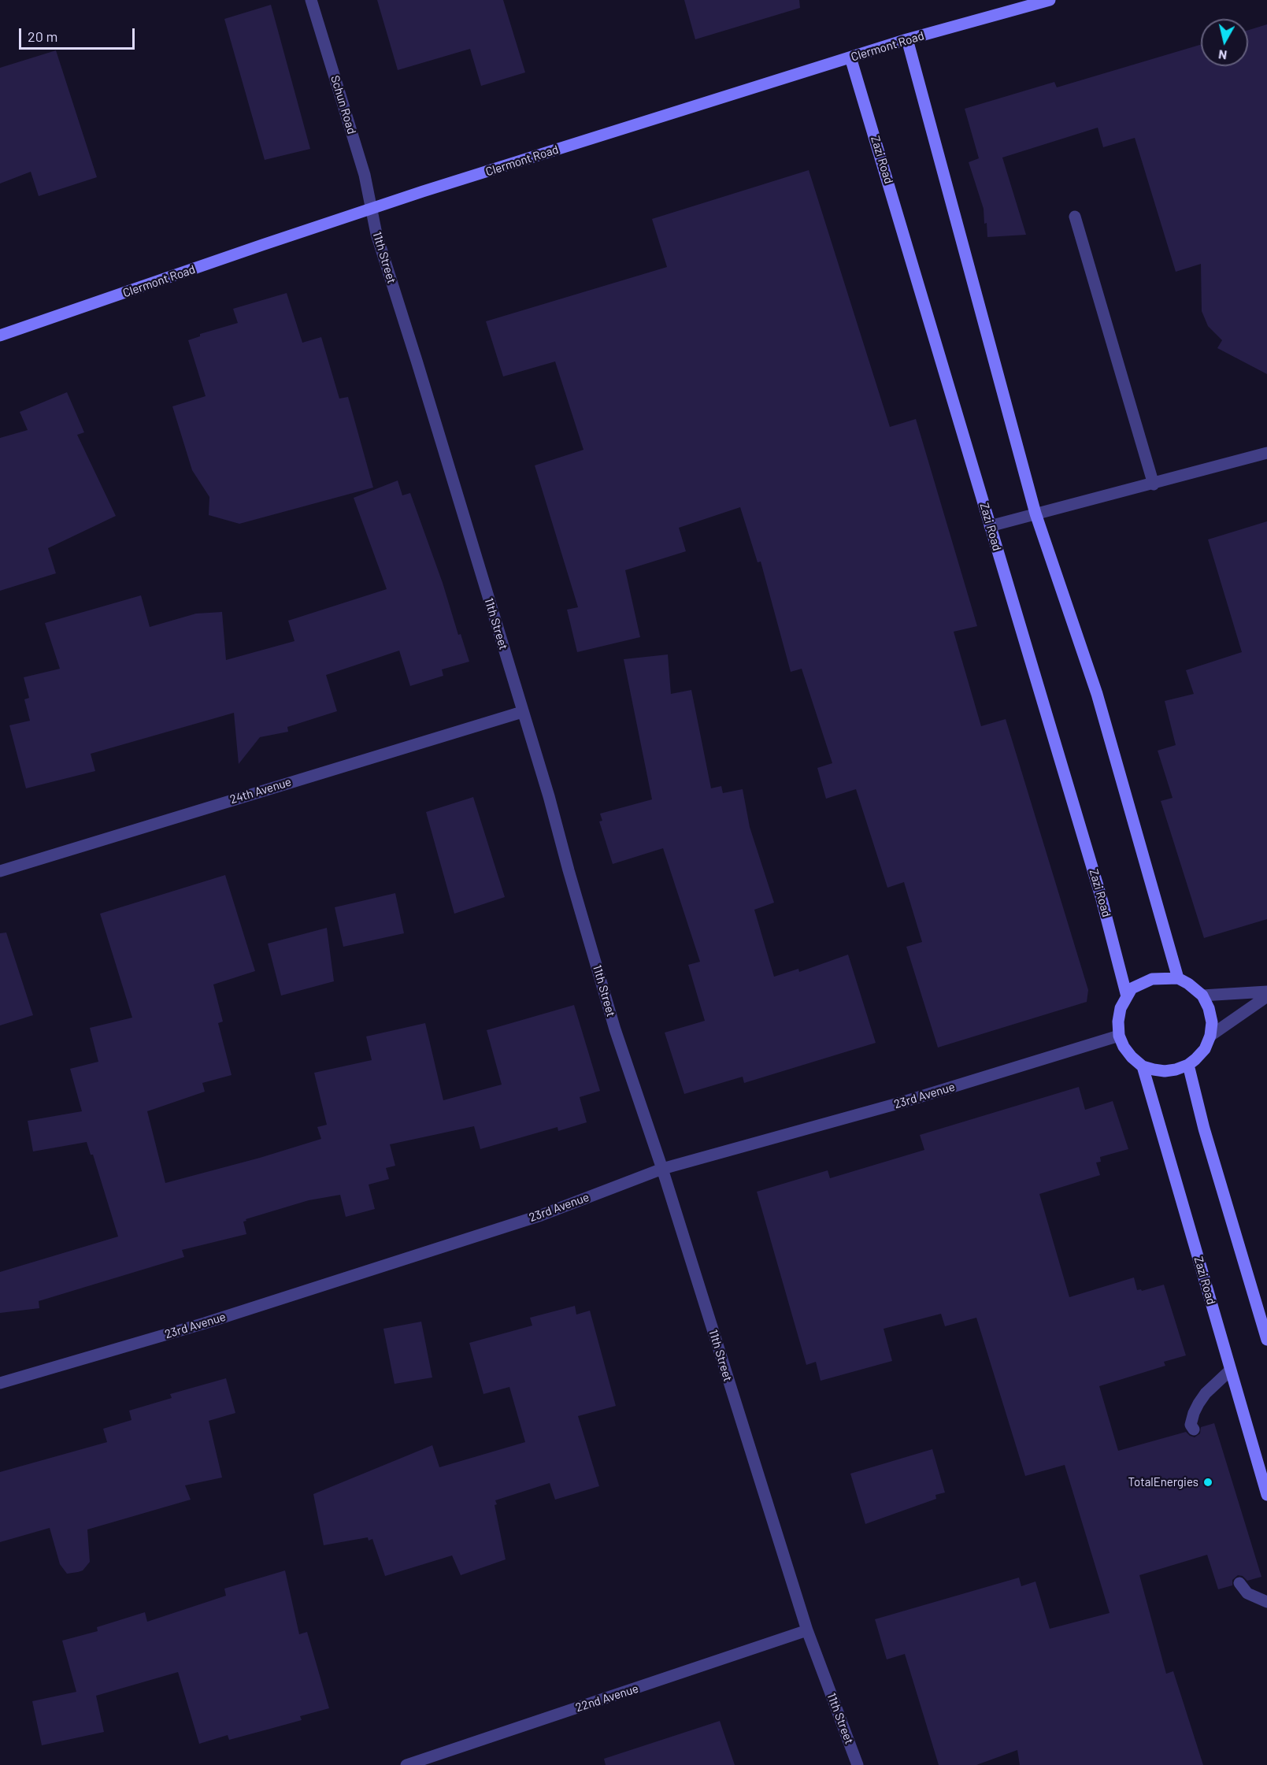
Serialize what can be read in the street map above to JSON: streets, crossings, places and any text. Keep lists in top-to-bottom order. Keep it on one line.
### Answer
{"streets":{"street":["Clermont Road","Schun Road","Zazi Road","11th Street","24th Avenue","23rd Avenue","22nd Avenue"]},"crossings":[["Clermont Road","Schun Road"],["Clermont Road","Zazi Road"],["Clermont Road","11th Street"],["Schun Road","11th Street"],["Zazi Road","23rd Avenue"],["11th Street","24th Avenue"],["11th Street","23rd Avenue"],["11th Street","22nd Avenue"]],"places":["TotalEnergies"],"scale_bar":"20 m","north":"bottom"}
